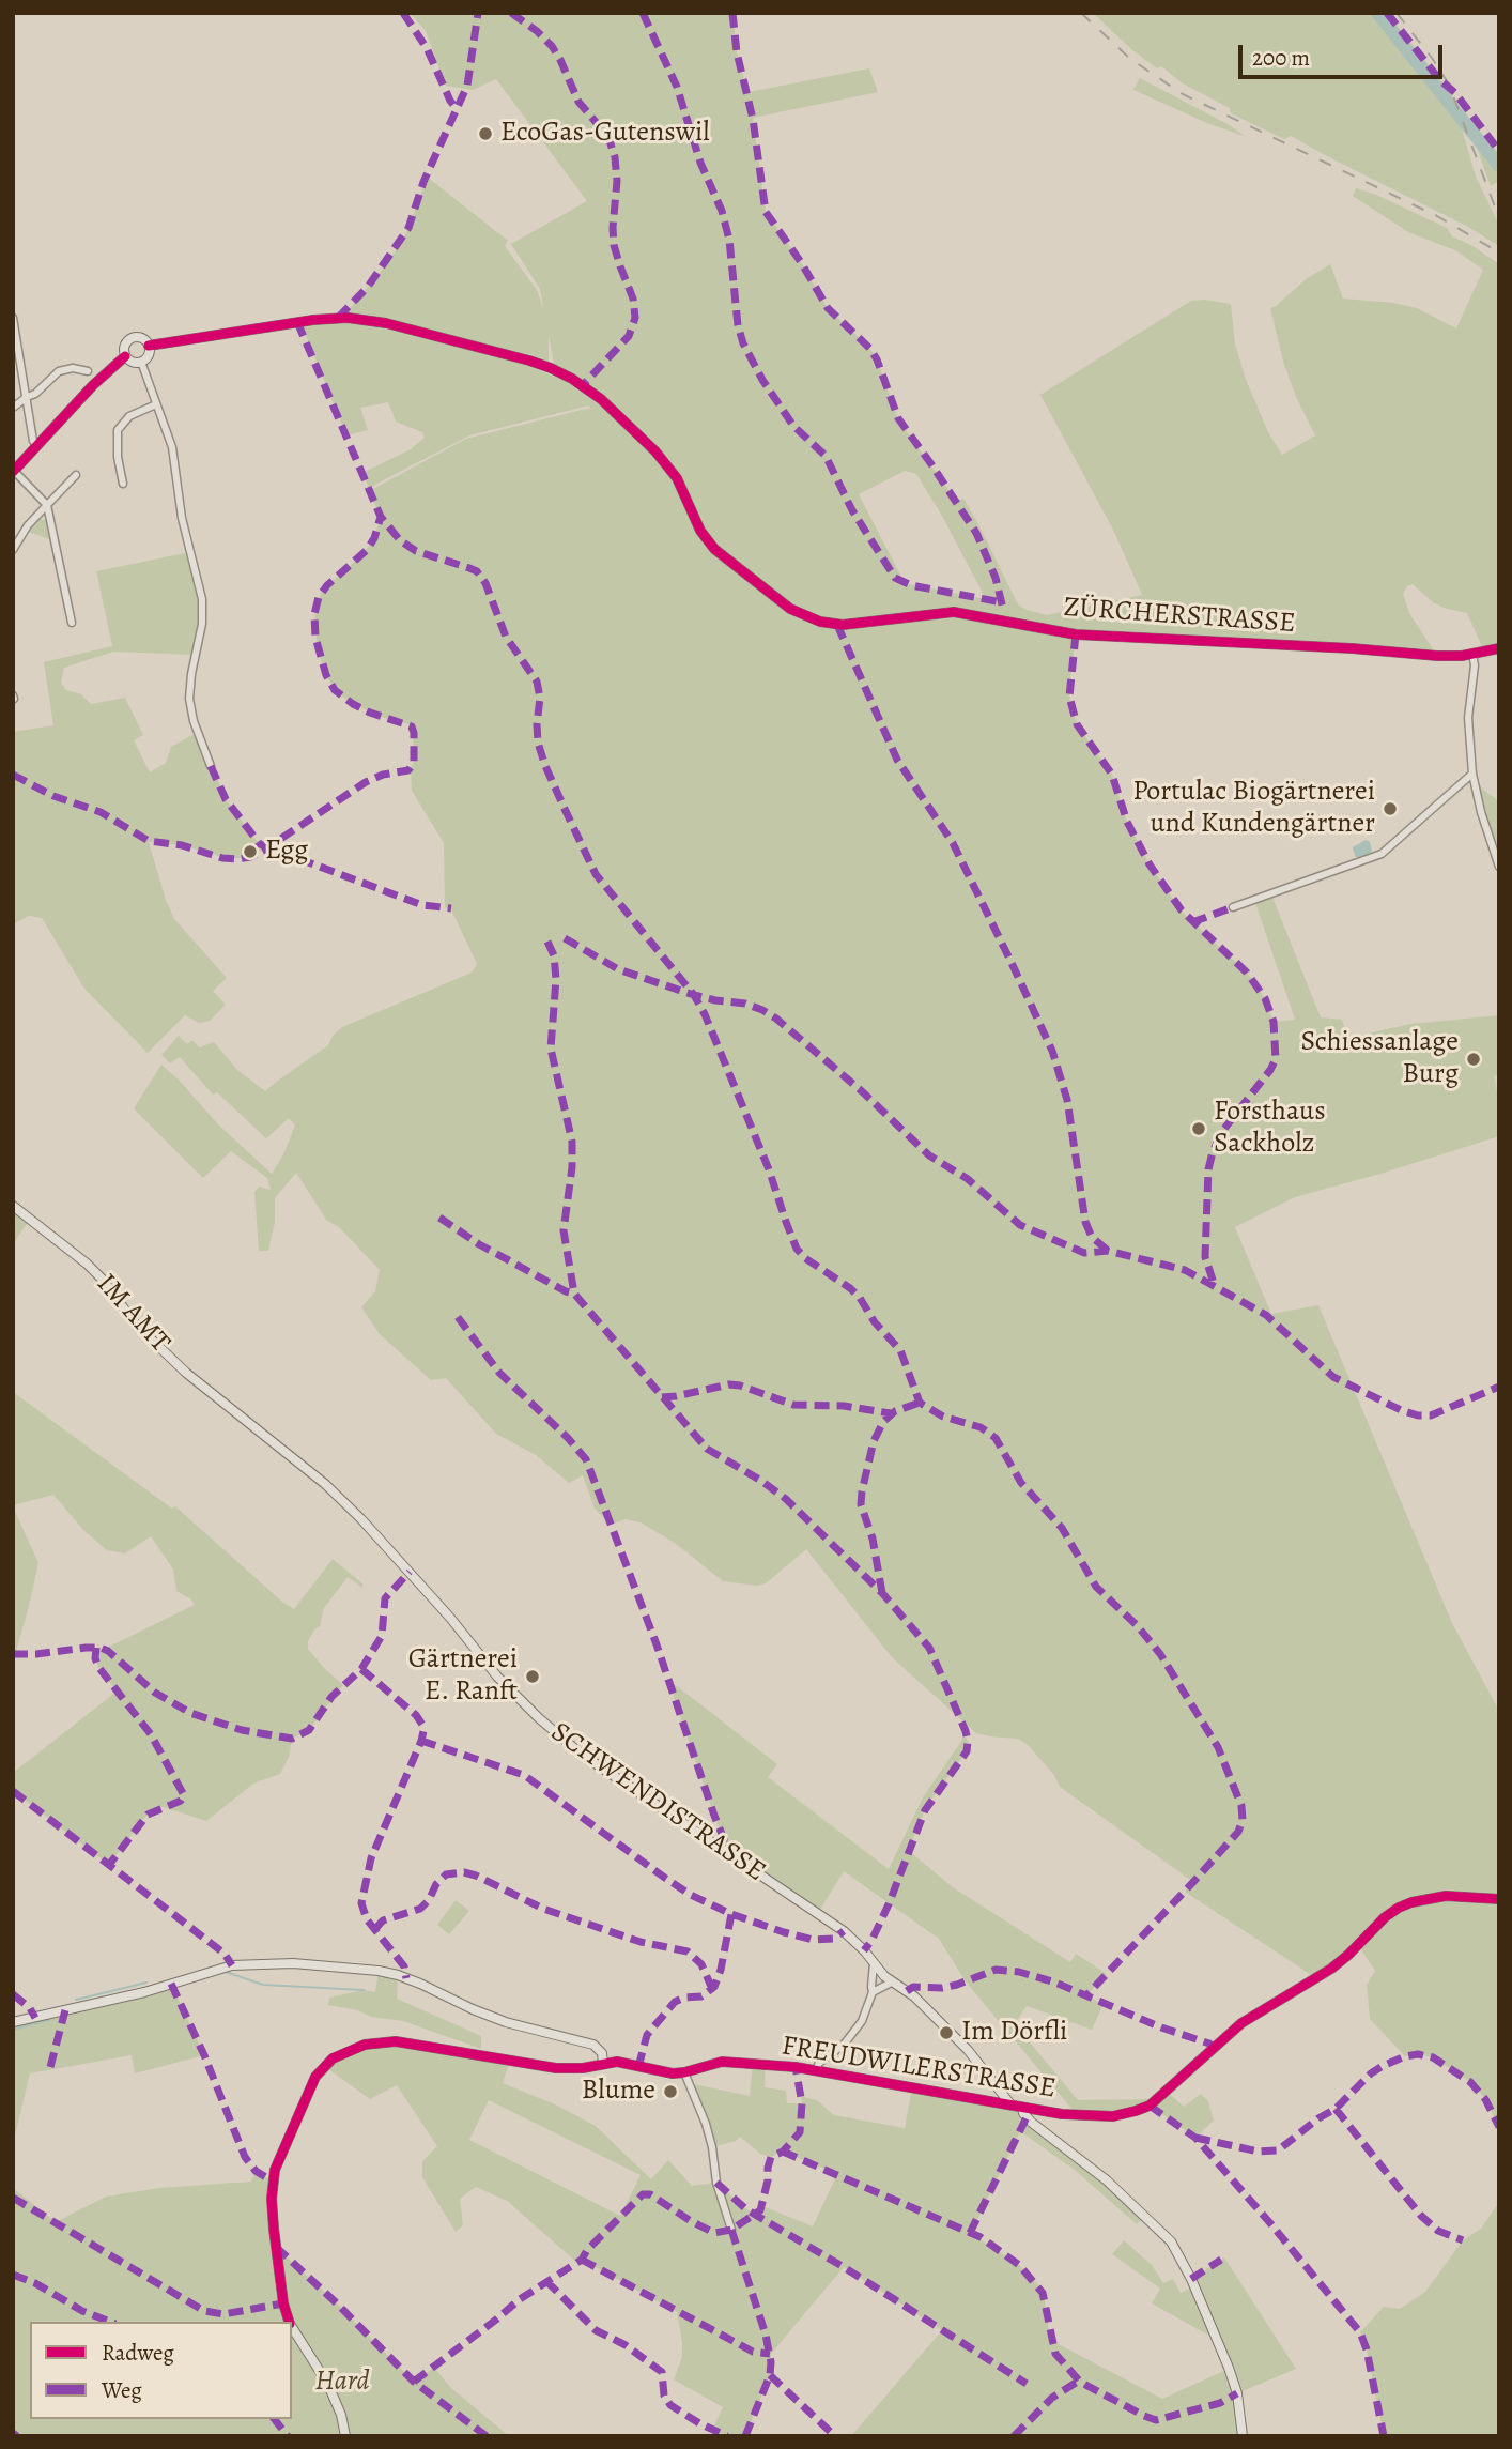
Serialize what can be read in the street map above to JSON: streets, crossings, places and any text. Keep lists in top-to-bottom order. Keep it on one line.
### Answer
{"streets":{"street":["ZÜRCHERSTRASSE","IM AMT","SCHWENDISTRASSE","FREUDWILERSTRASSE"]},"crossings":[["IM AMT","SCHWENDISTRASSE"],["SCHWENDISTRASSE","FREUDWILERSTRASSE"]],"parks":["Hard"],"places":["EcoGas-Gutenswil","Portulac Biogärtnerei und Kundengärtner","Egg","Schiessanlage Burg","Forsthaus Sackholz","Gärtnerei E. Ranft","Im Dörfli","Blume"],"legend":["Radweg","Weg"],"scale_bar":"200 m"}
